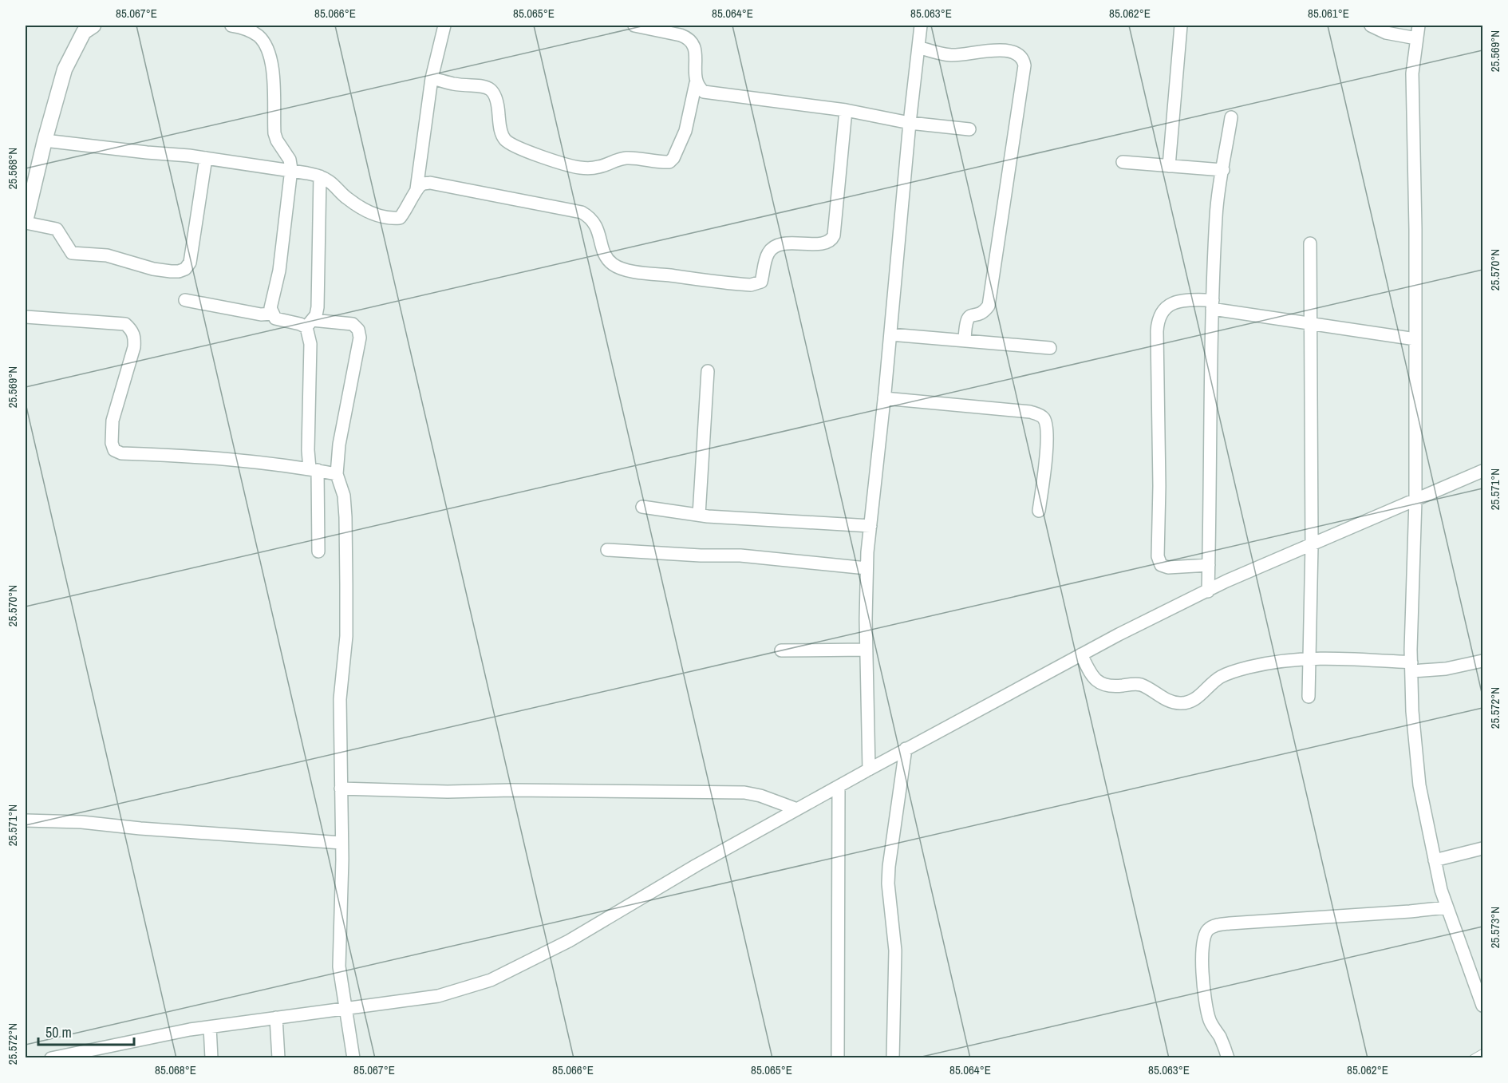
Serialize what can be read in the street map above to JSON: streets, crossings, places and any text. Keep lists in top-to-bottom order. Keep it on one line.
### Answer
{"scale_bar":"50 m","coordinates":["85.067°E","85.066°E","85.065°E","85.064°E","85.063°E","85.062°E","85.061°E","25.569°N","25.568°N","25.570°N","25.571°N","25.572°N","25.573°N","85.068°E"]}
